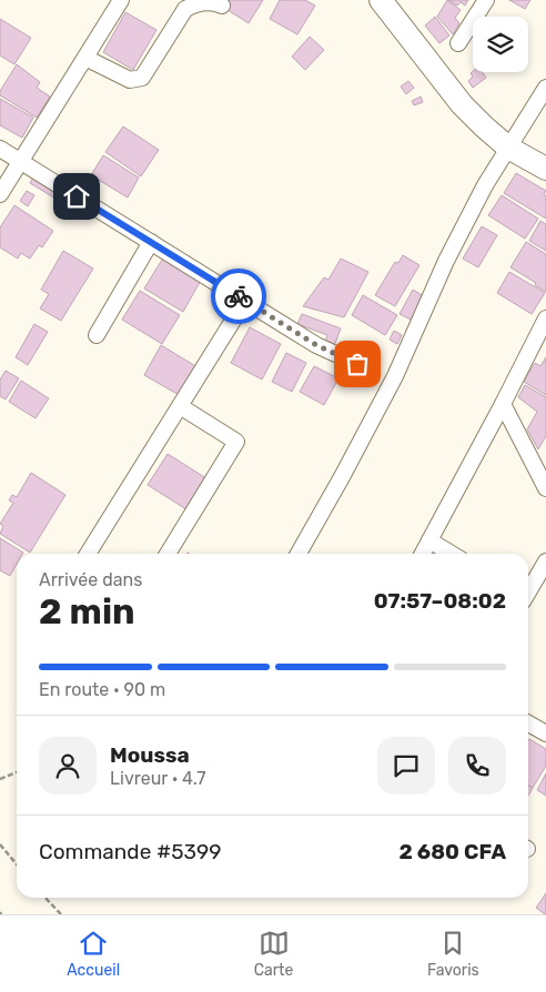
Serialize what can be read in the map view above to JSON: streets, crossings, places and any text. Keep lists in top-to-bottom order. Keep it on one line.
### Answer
{"page":{"heading":["2 min","Arrivée dans","07:57–08:02"],"panel":["Moussa","Livreur · 4.7","Commande #5399","2 680 CFA"],"bar":"En route · 90 m","tabs":["Accueil","Carte","Favoris"]}}
